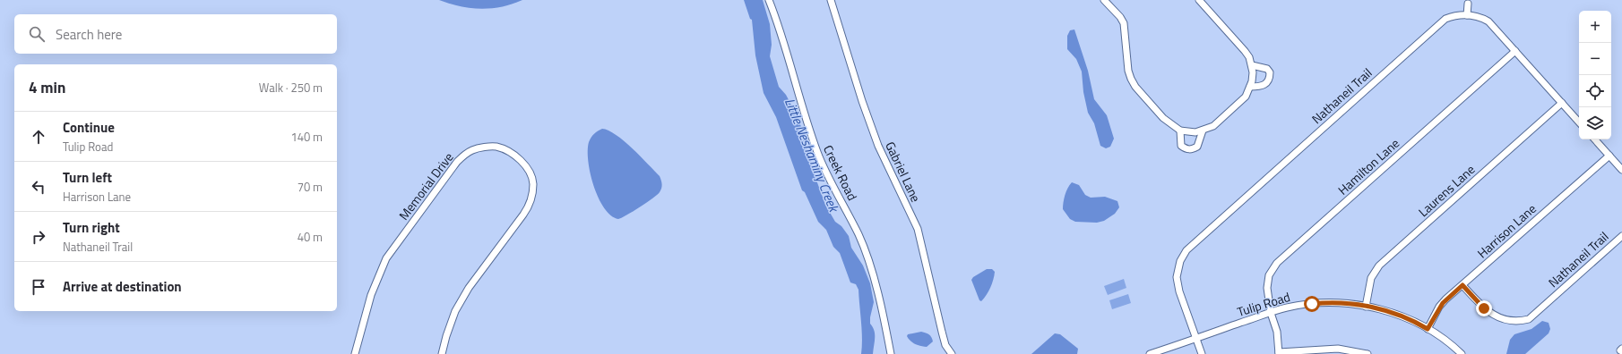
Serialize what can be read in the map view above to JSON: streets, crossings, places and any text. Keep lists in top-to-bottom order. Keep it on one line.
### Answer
{"streets":{"street":["Nathaneil Trail","Hamilton Lane","Gabriel Lane","Creek Road","Memorial Drive","Laurens Lane","Harrison Lane","Tulip Road"]},"crossings":[["Nathaneil Trail","Hamilton Lane"],["Nathaneil Trail","Laurens Lane"],["Nathaneil Trail","Harrison Lane"],["Nathaneil Trail","Tulip Road"],["Hamilton Lane","Tulip Road"],["Laurens Lane","Tulip Road"],["Harrison Lane","Tulip Road"]],"water":["Little Neshaminy Creek"],"page":{"map_buttons":["+","−"],"search":"Search here","heading":["4 min","Walk · 250 m"],"list":[["Continue","Tulip Road","140 m"],["Turn left","Harrison Lane","70 m"],["Turn right","Nathaneil Trail","40 m"],"Arrive at destination"]}}
